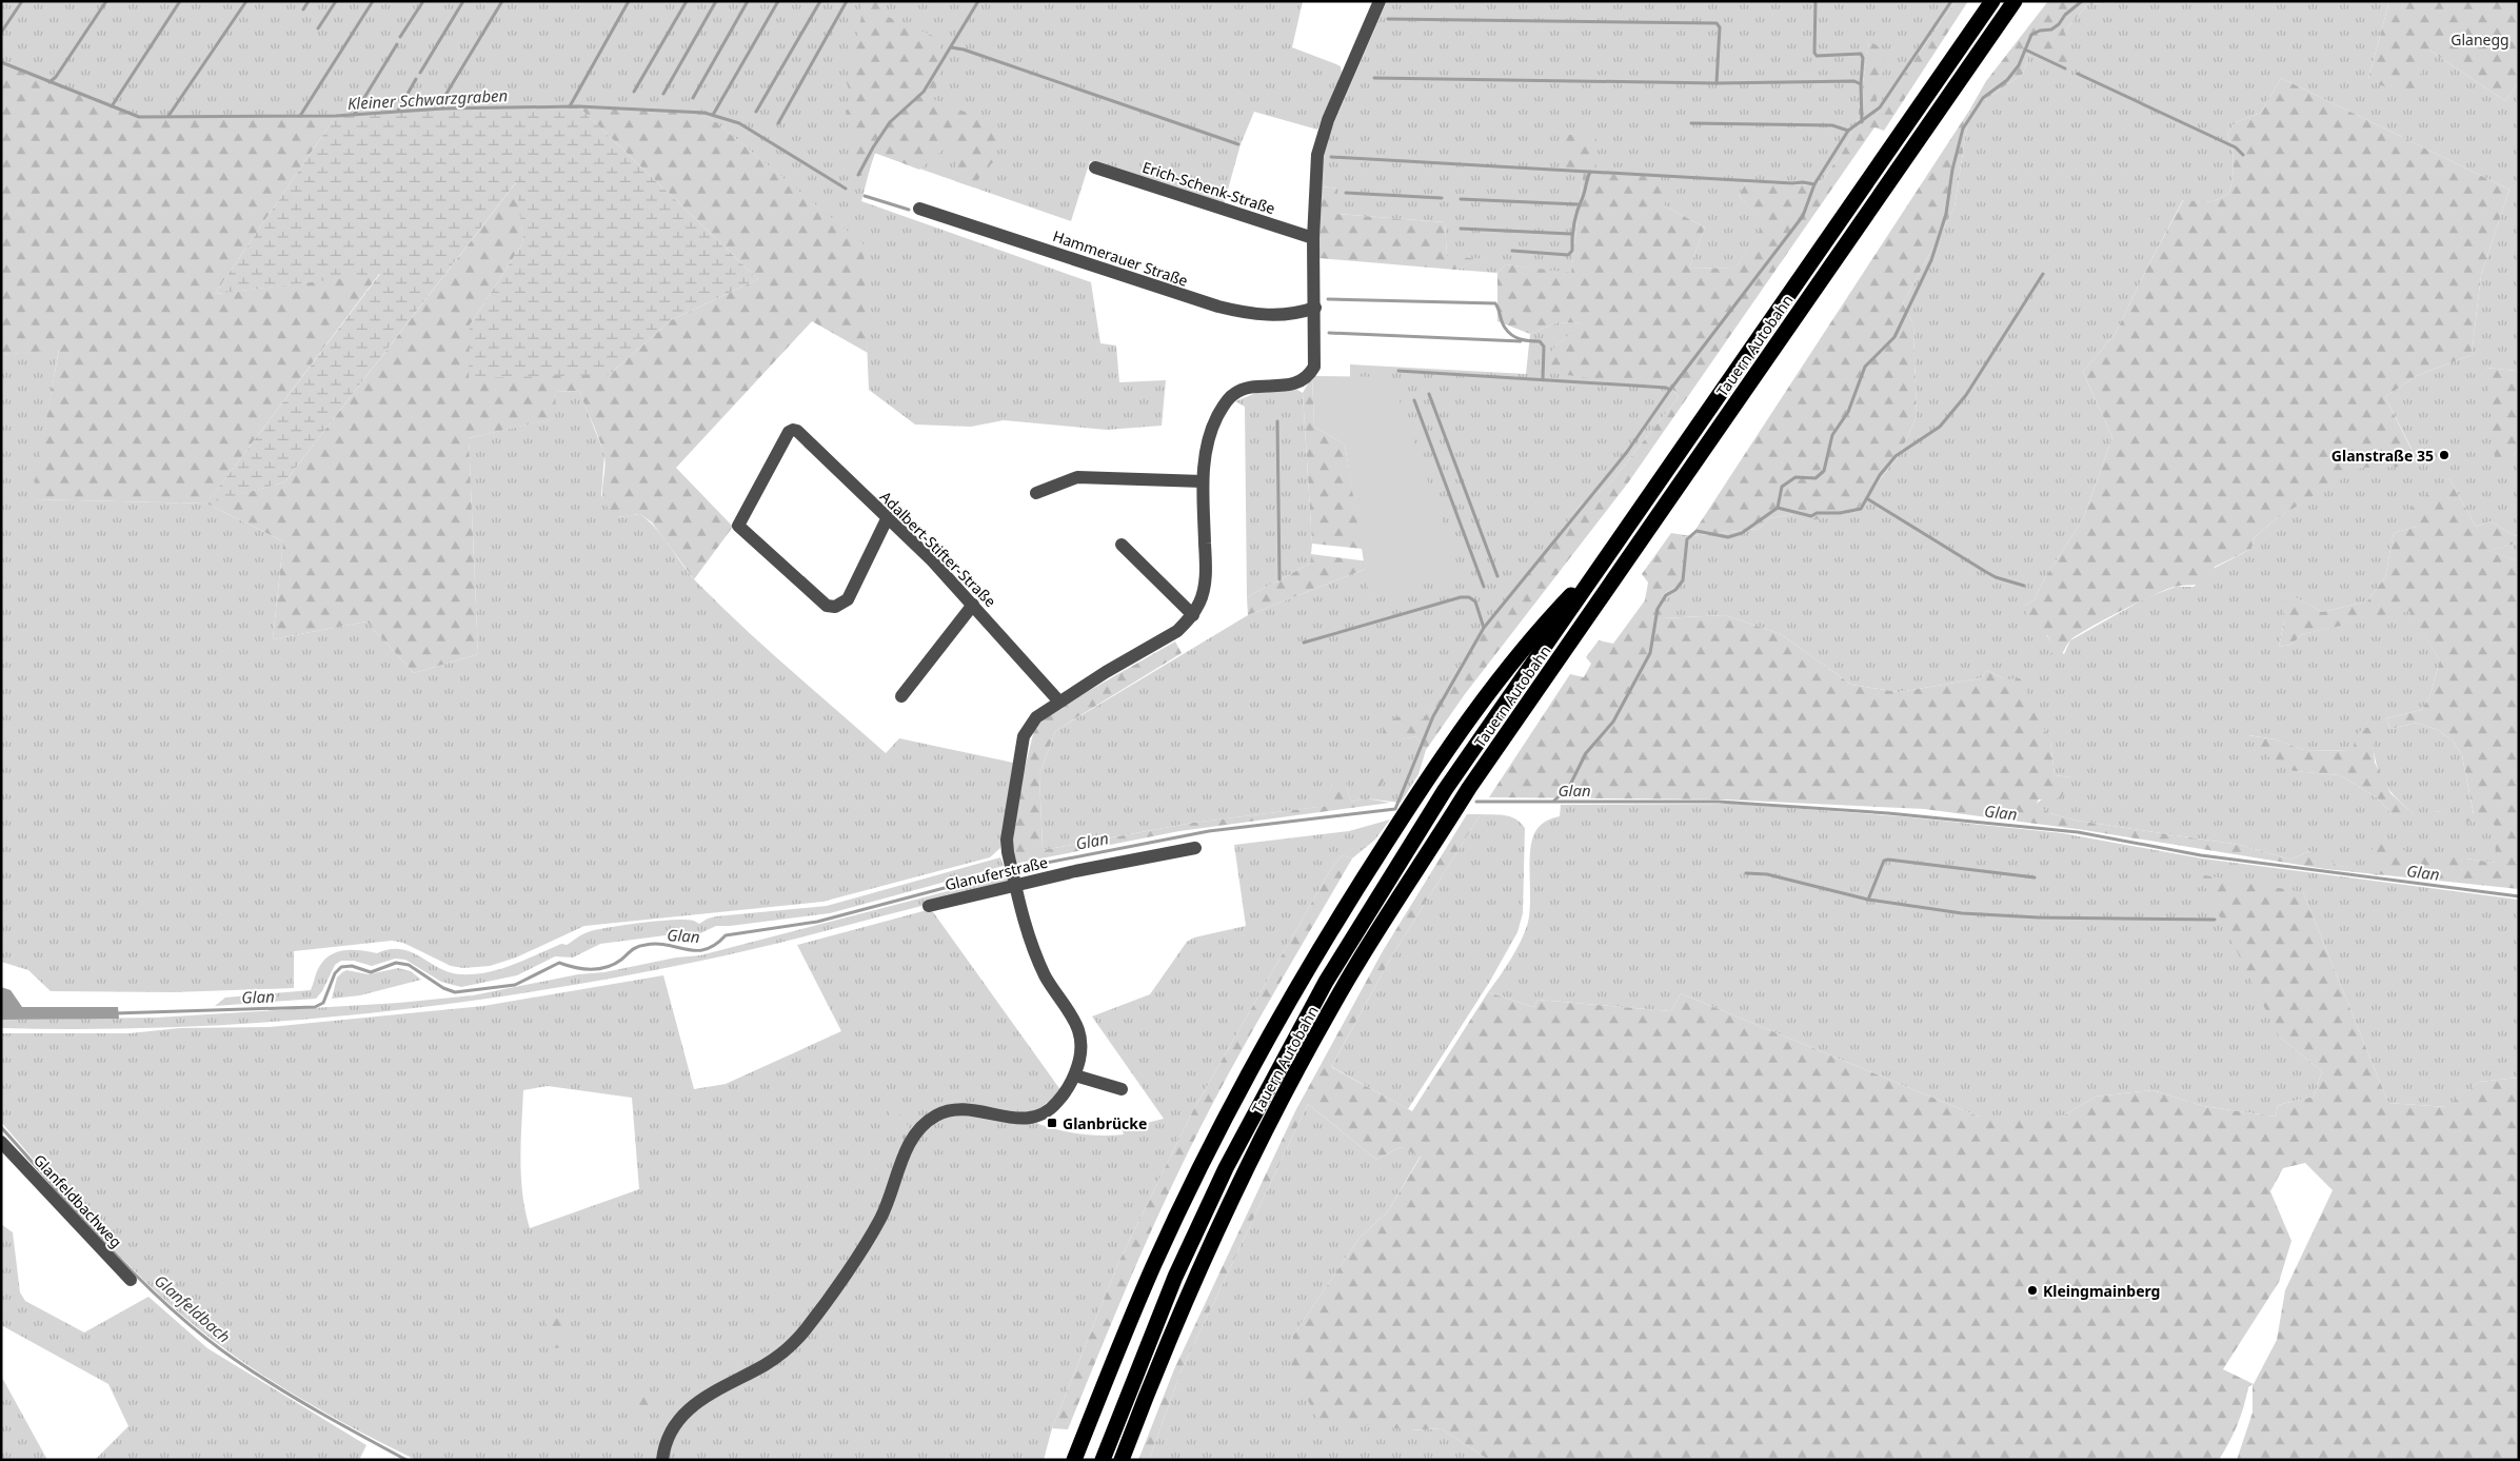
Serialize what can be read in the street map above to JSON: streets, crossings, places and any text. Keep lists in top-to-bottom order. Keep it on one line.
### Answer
{"streets":{"highway":["Tauern Autobahn"],"street":["Erich-Schenk-Straße","Hammerauer Straße","Adalbert-Stifter-Straße","Glanuferstraße","Glanfeldbachweg"]},"water":["Kleiner Schwarzgraben","Glan","Glanfeldbach"],"parks":["Glanegg"],"places":{"other":["Glanstraße 35","Kleingmainberg"],"transit":["Glanbrücke"]}}
